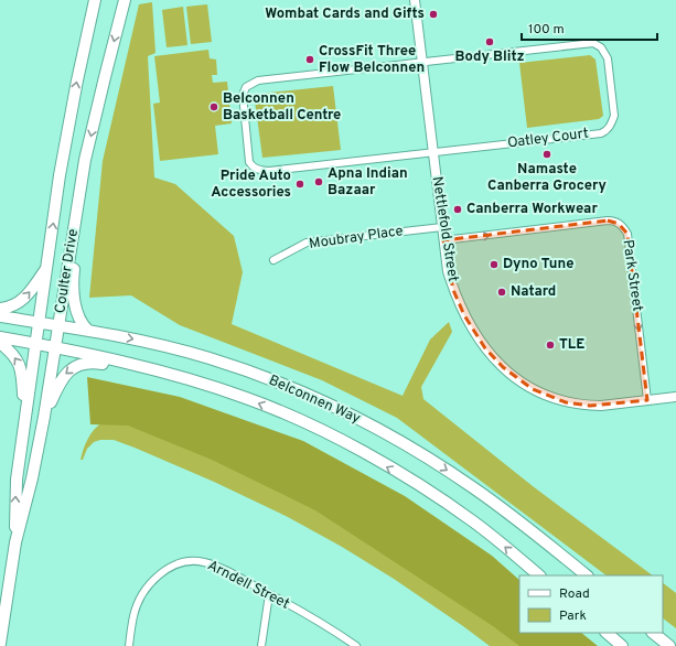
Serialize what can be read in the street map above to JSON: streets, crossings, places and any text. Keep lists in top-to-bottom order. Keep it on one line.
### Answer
{"streets":{"main road":["Coulter Drive","Belconnen Way"],"street":["Oatley Court","Nettlefold Street","Moubray Place","Park Street","Arndell Street"]},"crossings":[["Oatley Court","Nettlefold Street"],["Nettlefold Street","Moubray Place"],["Nettlefold Street","Park Street"],["Coulter Drive","Belconnen Way"]],"places":["Wombat Cards and Gifts","Body Blitz","CrossFit Three Flow Belconnen","Belconnen Basketball Centre","Namaste Canberra Grocery","Apna Indian Bazaar","Pride Auto Accessories","Canberra Workwear","Dyno Tune","Natard","TLE"],"legend":["Road","Park"],"scale_bar":"100 m"}
